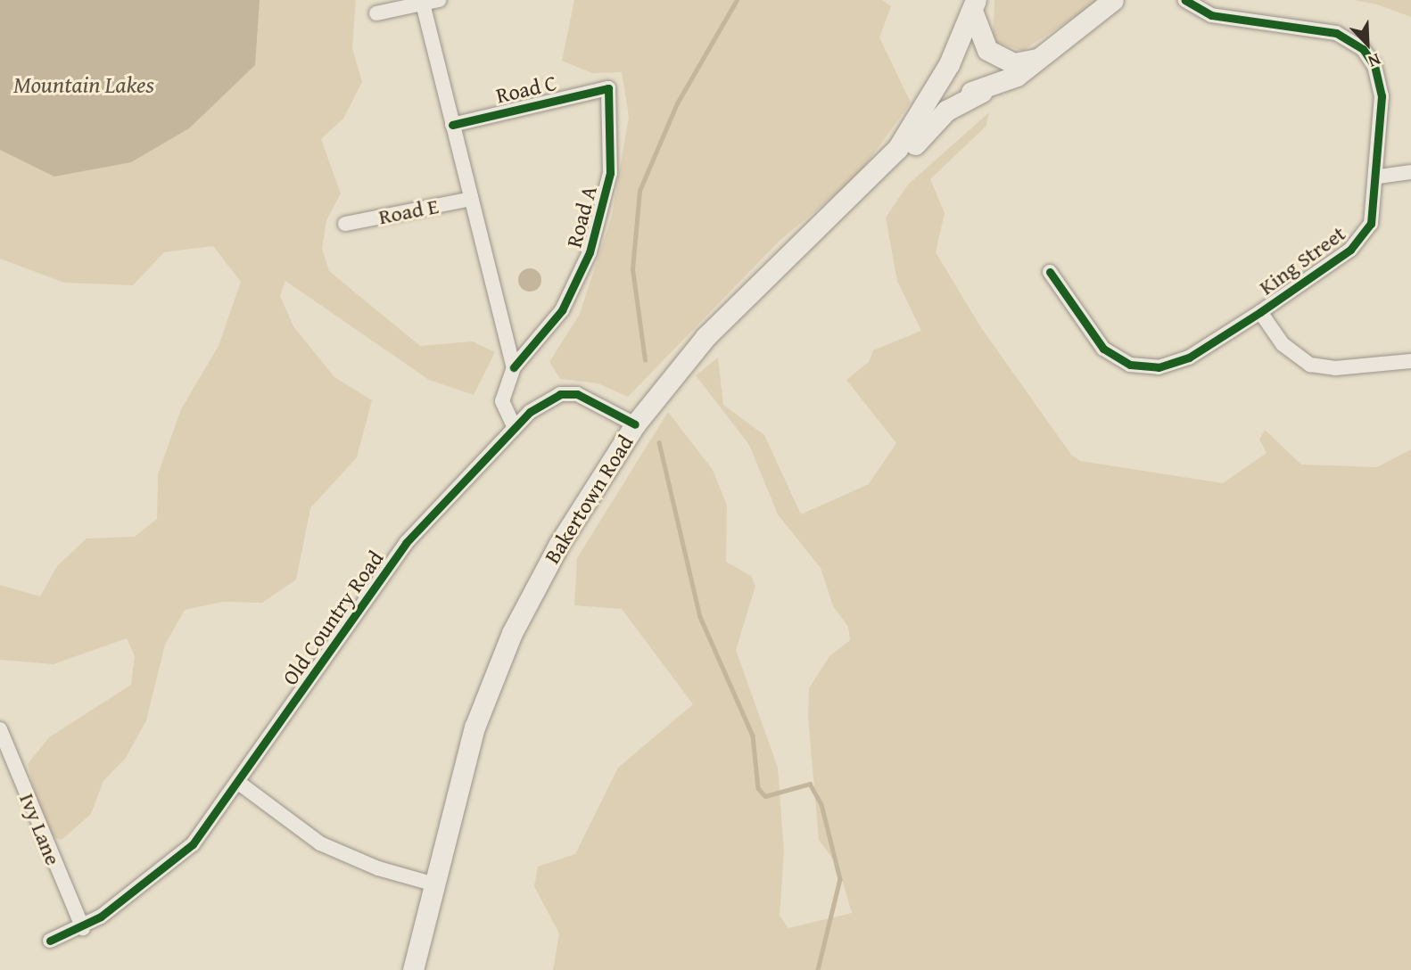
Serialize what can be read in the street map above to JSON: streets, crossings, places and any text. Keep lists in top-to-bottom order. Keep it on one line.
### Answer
{"streets":{"main road":["Bakertown Road"],"street":["Road C","Road E","Road A","King Street","Old Country Road","Ivy Lane"]},"crossings":[["Road C","Road A"],["Bakertown Road","Old Country Road"],["Old Country Road","Ivy Lane"]],"water":["Mountain Lakes"],"north":"bottom right"}
